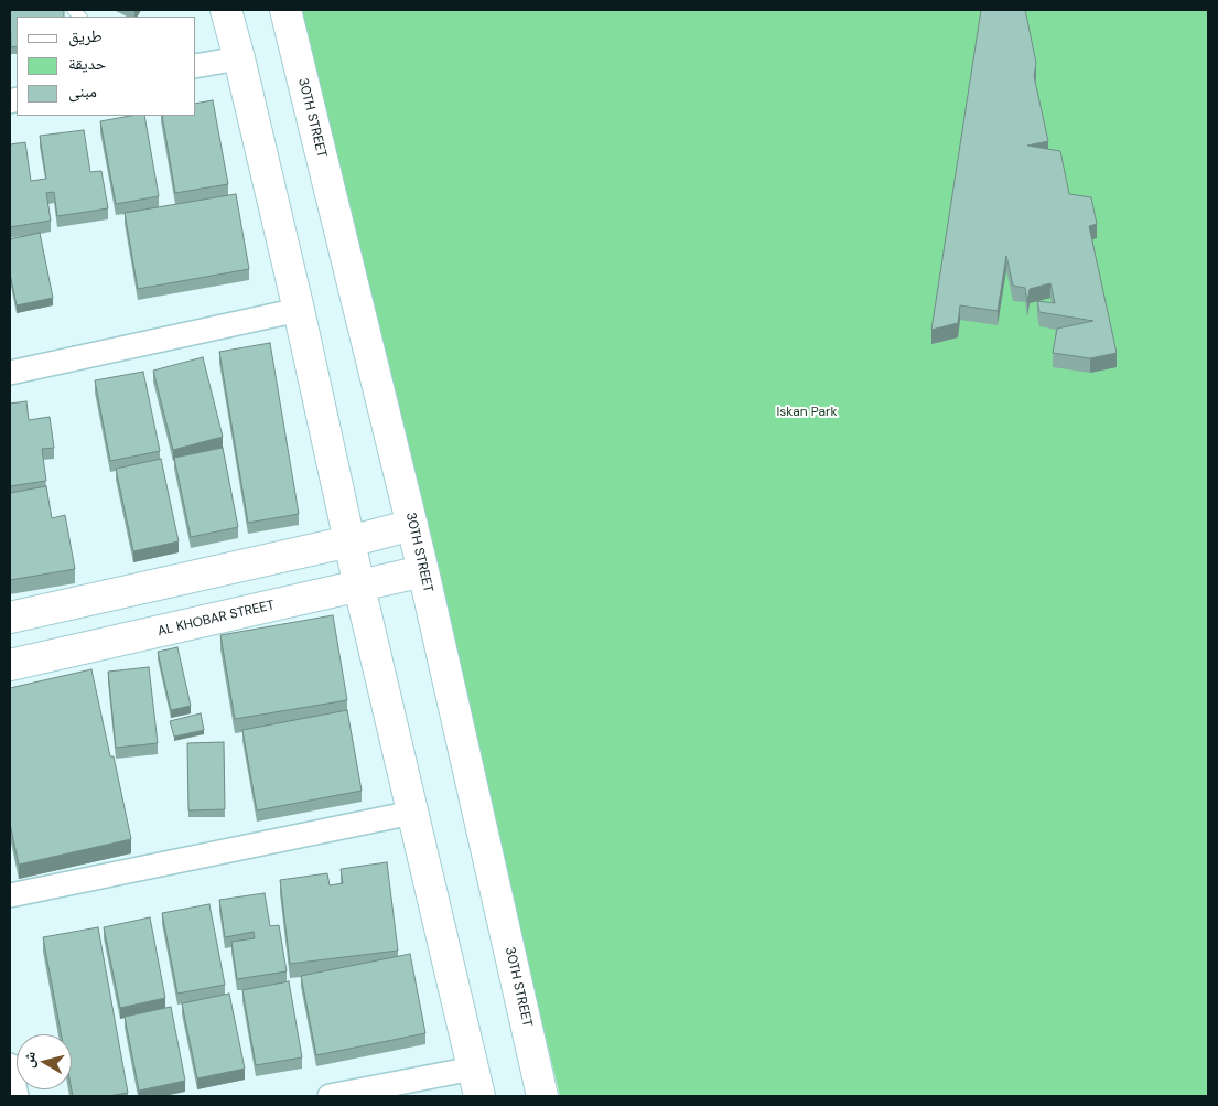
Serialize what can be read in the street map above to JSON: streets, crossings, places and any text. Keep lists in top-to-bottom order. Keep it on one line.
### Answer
{"streets":{"street":["30TH STREET","AL KHOBAR STREET"]},"crossings":[["30TH STREET","AL KHOBAR STREET"]],"parks":["Iskan Park"],"legend":["طريق","حديقة","مبنى"],"north":"left"}
